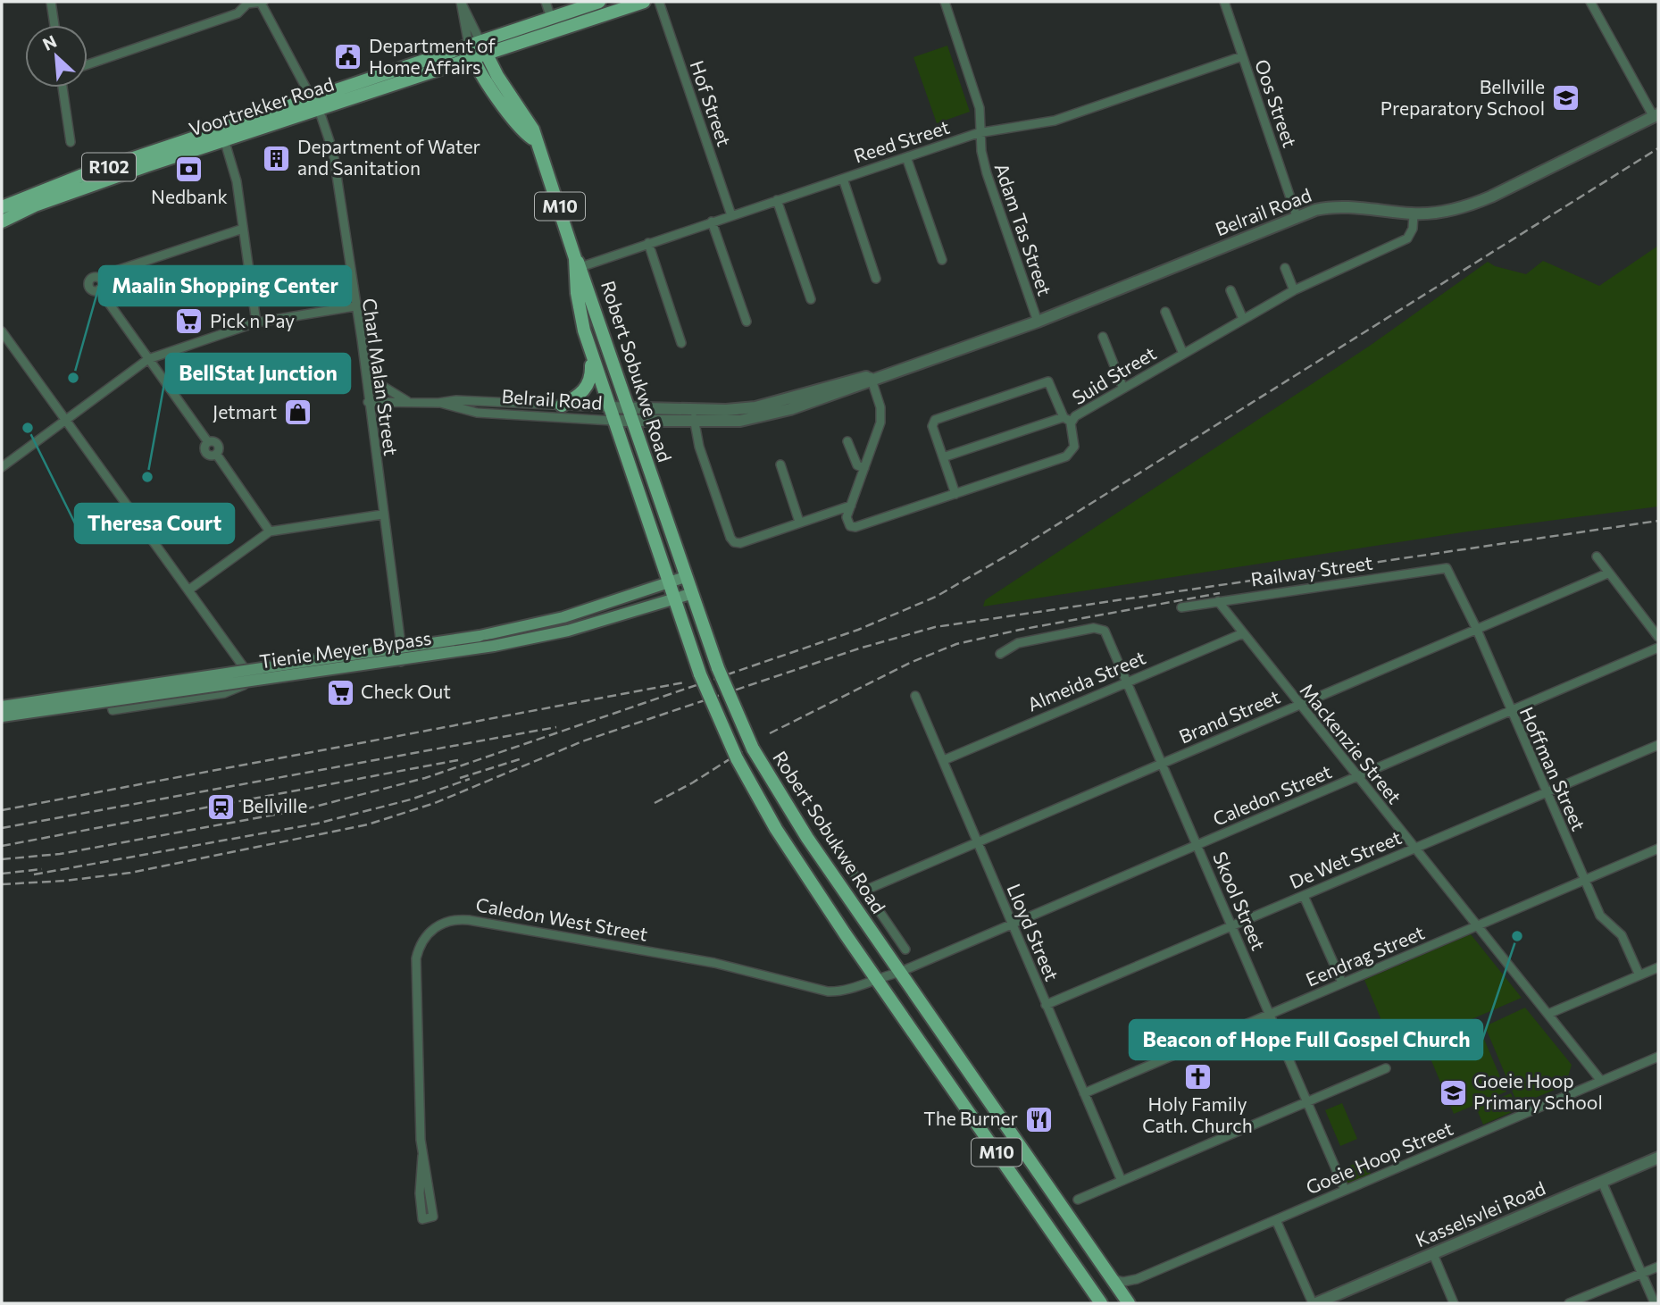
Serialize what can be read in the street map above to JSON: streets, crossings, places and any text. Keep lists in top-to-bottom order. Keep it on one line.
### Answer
{"streets":{"main road":["Voortrekker Road","R102","M10","Robert Sobukwe Road","Tienie Meyer Bypass"],"street":["Hof Street","Oos Street","Reed Street","Belrail Road","Adam Tas Street","Suid Street","Charl Malan Street","Railway Street","Almeida Street","Brand Street","Mackenzie Street","Hoffman Street","Caledon Street","De Wet Street","Skool Street","Caledon West Street","Lloyd Street","Eendrag Street","Goeie Hoop Street","Kasselsvlei Road"]},"crossings":[["Hof Street","Reed Street"],["Oos Street","Reed Street"],["Oos Street","Belrail Road"],["Voortrekker Road","Robert Sobukwe Road"],["Voortrekker Road","Charl Malan Street"],["Reed Street","Adam Tas Street"],["Reed Street","Robert Sobukwe Road"],["Belrail Road","Adam Tas Street"],["Belrail Road","Robert Sobukwe Road"],["Belrail Road","Suid Street"],["Belrail Road","Charl Malan Street"],["Robert Sobukwe Road","Tienie Meyer Bypass"],["Robert Sobukwe Road","Caledon Street"],["Robert Sobukwe Road","Caledon West Street"],["Robert Sobukwe Road","Goeie Hoop Street"],["Railway Street","Mackenzie Street"],["Railway Street","Hoffman Street"],["Almeida Street","Mackenzie Street"],["Almeida Street","Skool Street"],["Almeida Street","Lloyd Street"],["Brand Street","Mackenzie Street"],["Brand Street","Hoffman Street"],["Brand Street","Skool Street"],["Brand Street","Lloyd Street"],["Mackenzie Street","Caledon Street"],["Mackenzie Street","De Wet Street"],["Mackenzie Street","Eendrag Street"],["Mackenzie Street","Goeie Hoop Street"],["Hoffman Street","Caledon Street"],["Hoffman Street","De Wet Street"],["Hoffman Street","Eendrag Street"],["Caledon Street","Skool Street"],["Caledon Street","Caledon West Street"],["Caledon Street","Lloyd Street"],["De Wet Street","Skool Street"],["De Wet Street","Lloyd Street"],["Skool Street","Eendrag Street"],["Skool Street","Goeie Hoop Street"],["Lloyd Street","Eendrag Street"]],"places":{"public building":["Department of Home Affairs"],"school or university":["Bellville Preparatory School","Goeie Hoop Primary School"],"building":["Department of Water and Sanitation"],"bank":["Nedbank"],"supermarket":["Pick n Pay","Check Out"],"other":["Maalin Shopping Center","Theresa Court","BellStat Junction","Beacon of Hope Full Gospel Church"],"shop":["Jetmart"],"station":["Bellville"],"church":["Holy Family Cath. Church"],"restaurant":["The Burner"]},"north":"top left"}
